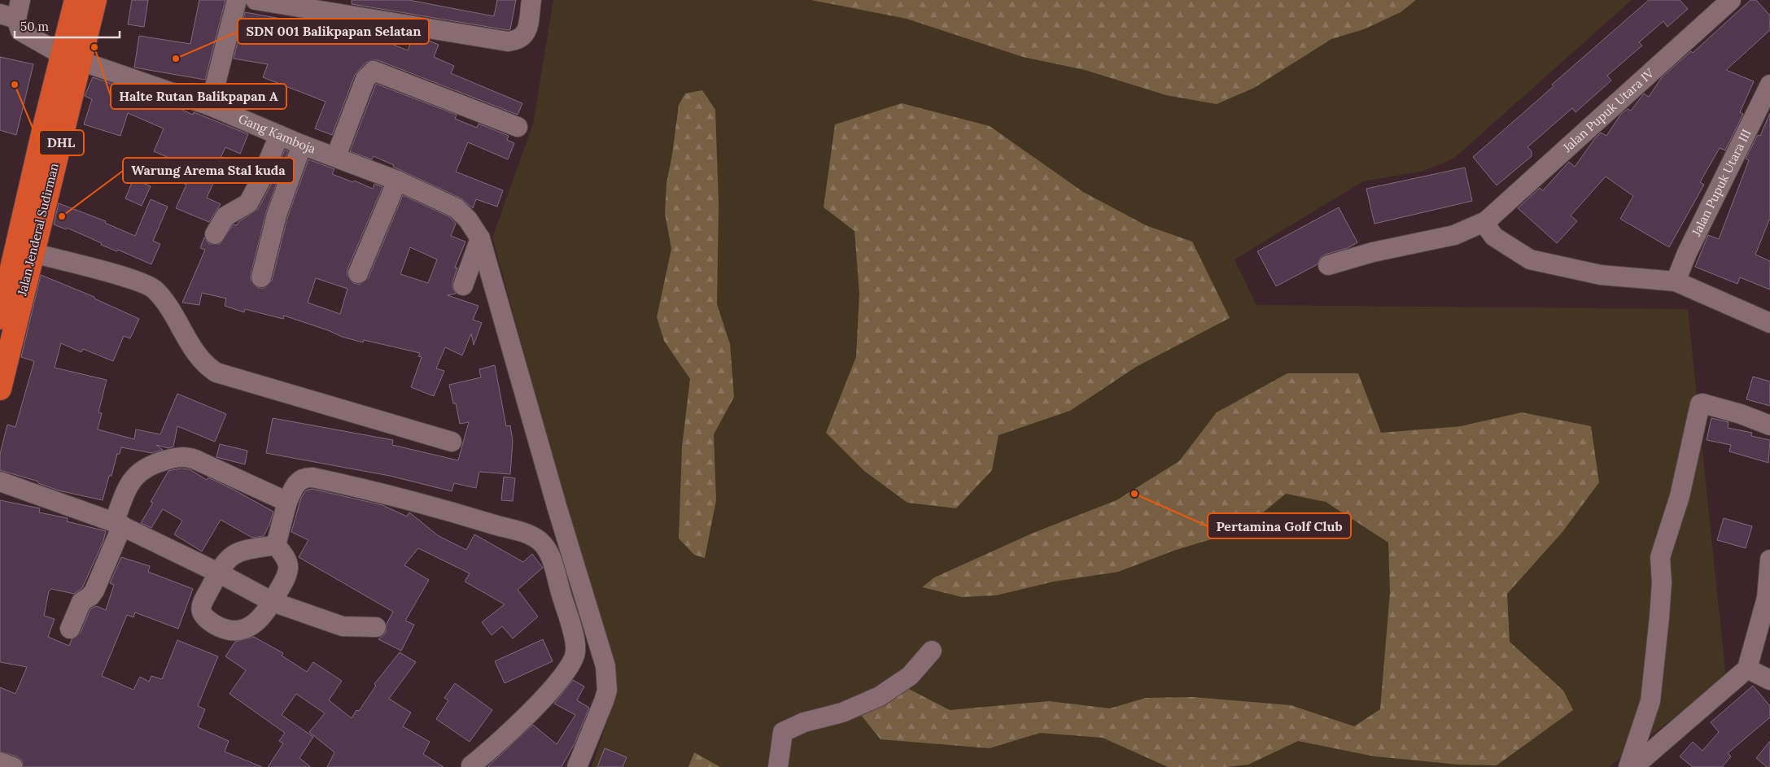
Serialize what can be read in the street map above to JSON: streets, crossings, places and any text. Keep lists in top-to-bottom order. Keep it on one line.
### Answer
{"streets":{"highway":["Jalan Jenderal Sudirman"],"street":["Jalan Pupuk Utara IV","Gang Kamboja","Jalan Pupuk Utara III"]},"crossings":[["Gang Kamboja","Jalan Jenderal Sudirman"]],"places":["Halte Rutan Balikpapan A","SDN 001 Balikpapan Selatan","DHL","Warung Arema Stal kuda","Pertamina Golf Club"],"scale_bar":"50 m"}
